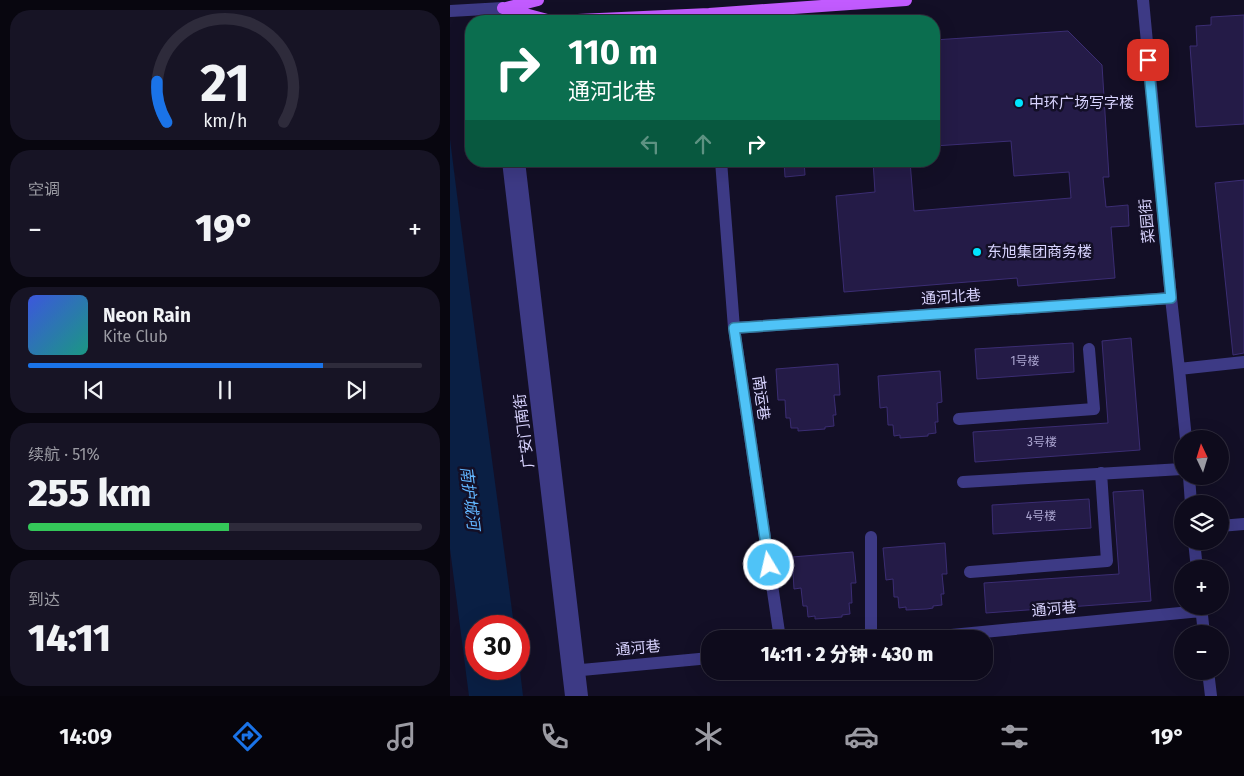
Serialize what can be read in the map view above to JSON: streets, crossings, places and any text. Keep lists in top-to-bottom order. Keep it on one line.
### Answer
{"streets":{"street":["菜园街","通河北巷","南运巷","广安门南街","通河巷"]},"crossings":[["菜园街","通河北巷"],["通河北巷","南运巷"],["广安门南街","通河巷"]],"water":["南护城河"],"places":["中环广场写字楼","东旭集团商务楼"],"house_numbers":["1号楼","3号楼","4号楼"],"north":"top","page":{"turn":["110 m","通河北巷"],"tile":["空调",["续航 · 51%","255 km"],["到达","14:11"]],"heat":["−","19°","+"],"song":["Neon Rain","Kite Club"],"map_buttons":["+","−"],"limit":"30","trip":"14:11 · 2 分钟 · 430 m","tabs":["14:09","19°"],"gauge":["21","km/h"]}}
